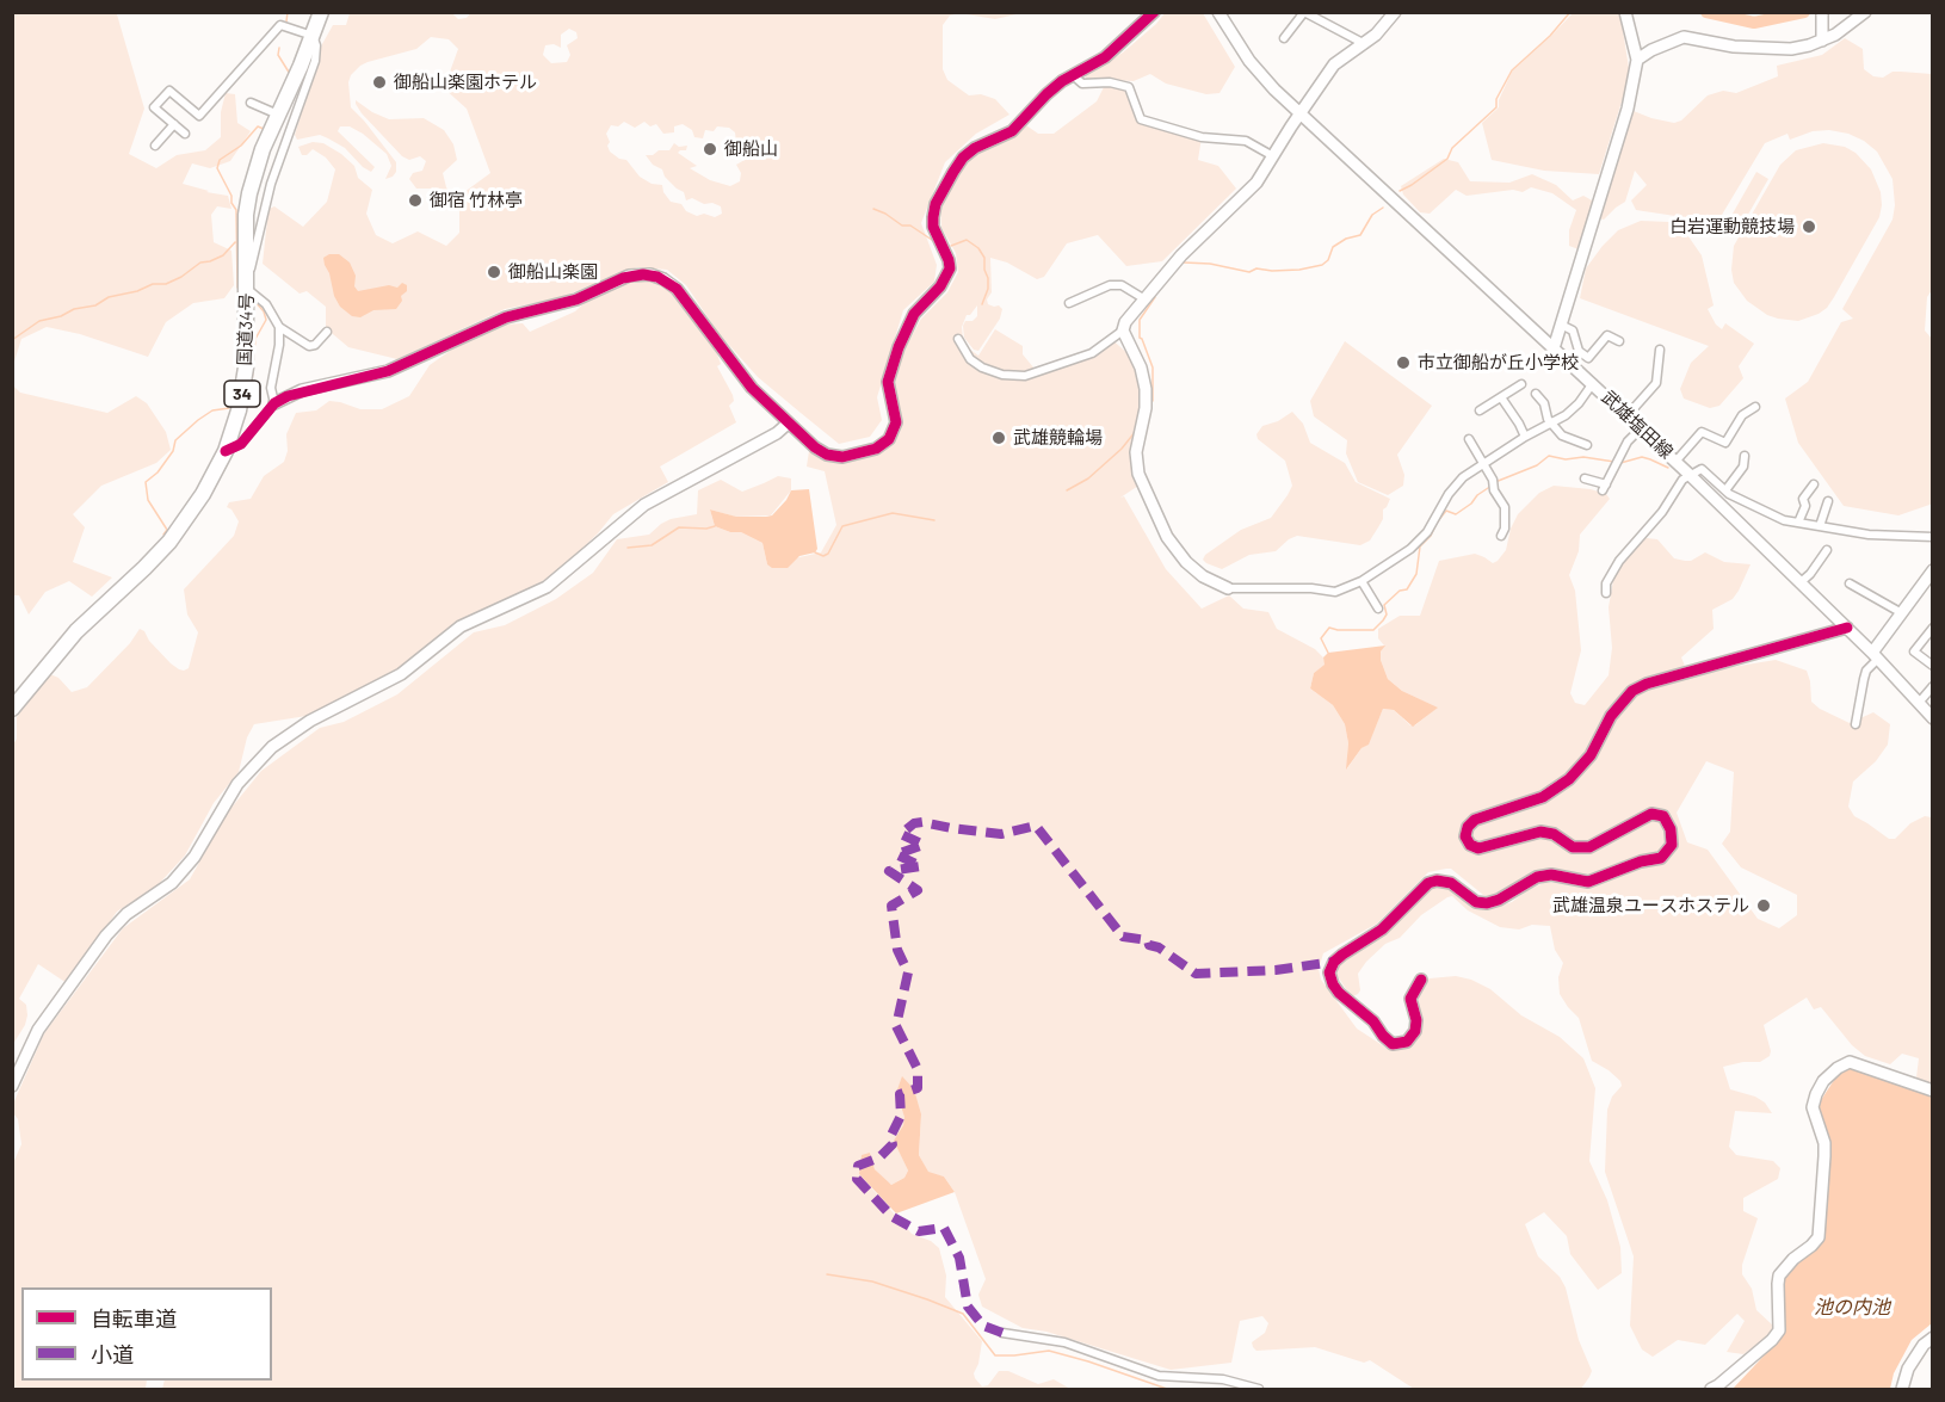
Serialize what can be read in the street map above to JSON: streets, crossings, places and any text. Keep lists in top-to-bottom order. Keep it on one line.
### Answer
{"streets":{"highway":["国道34号","34"],"street":["武雄塩田線"]},"water":["池の内池"],"places":["御船山楽園ホテル","御船山","御宿 竹林亭","白岩運動競技場","御船山楽園","市立御船が丘小学校","武雄競輪場","武雄温泉ユースホステル"],"legend":["自転車道","小道"]}
